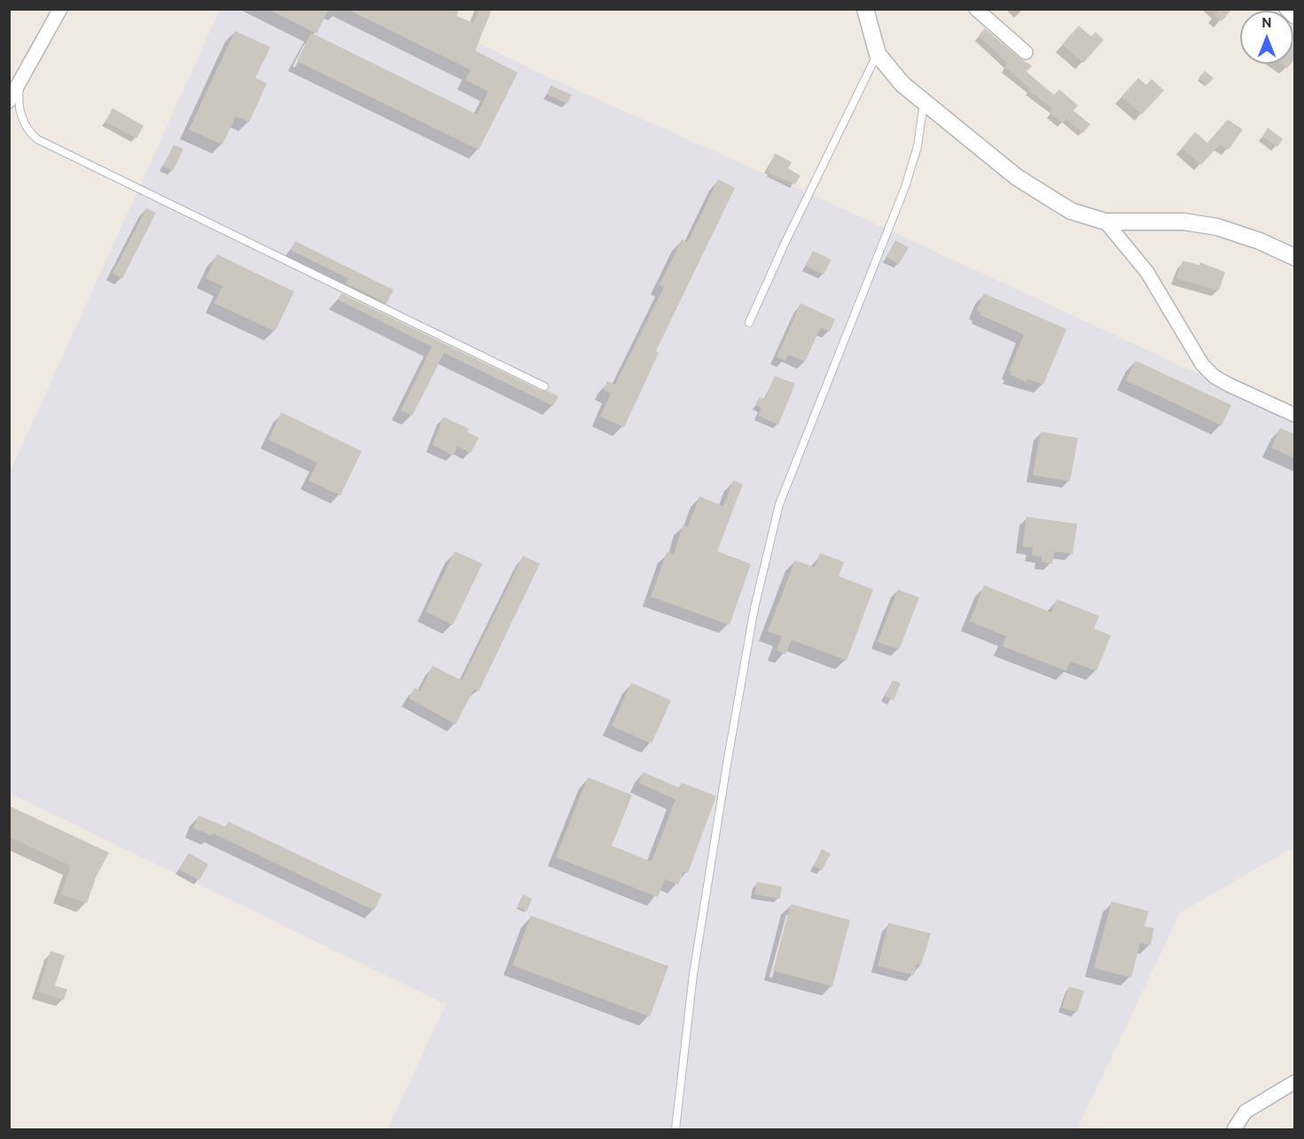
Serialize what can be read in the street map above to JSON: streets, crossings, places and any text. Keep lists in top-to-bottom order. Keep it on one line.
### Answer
{"north":"top"}
